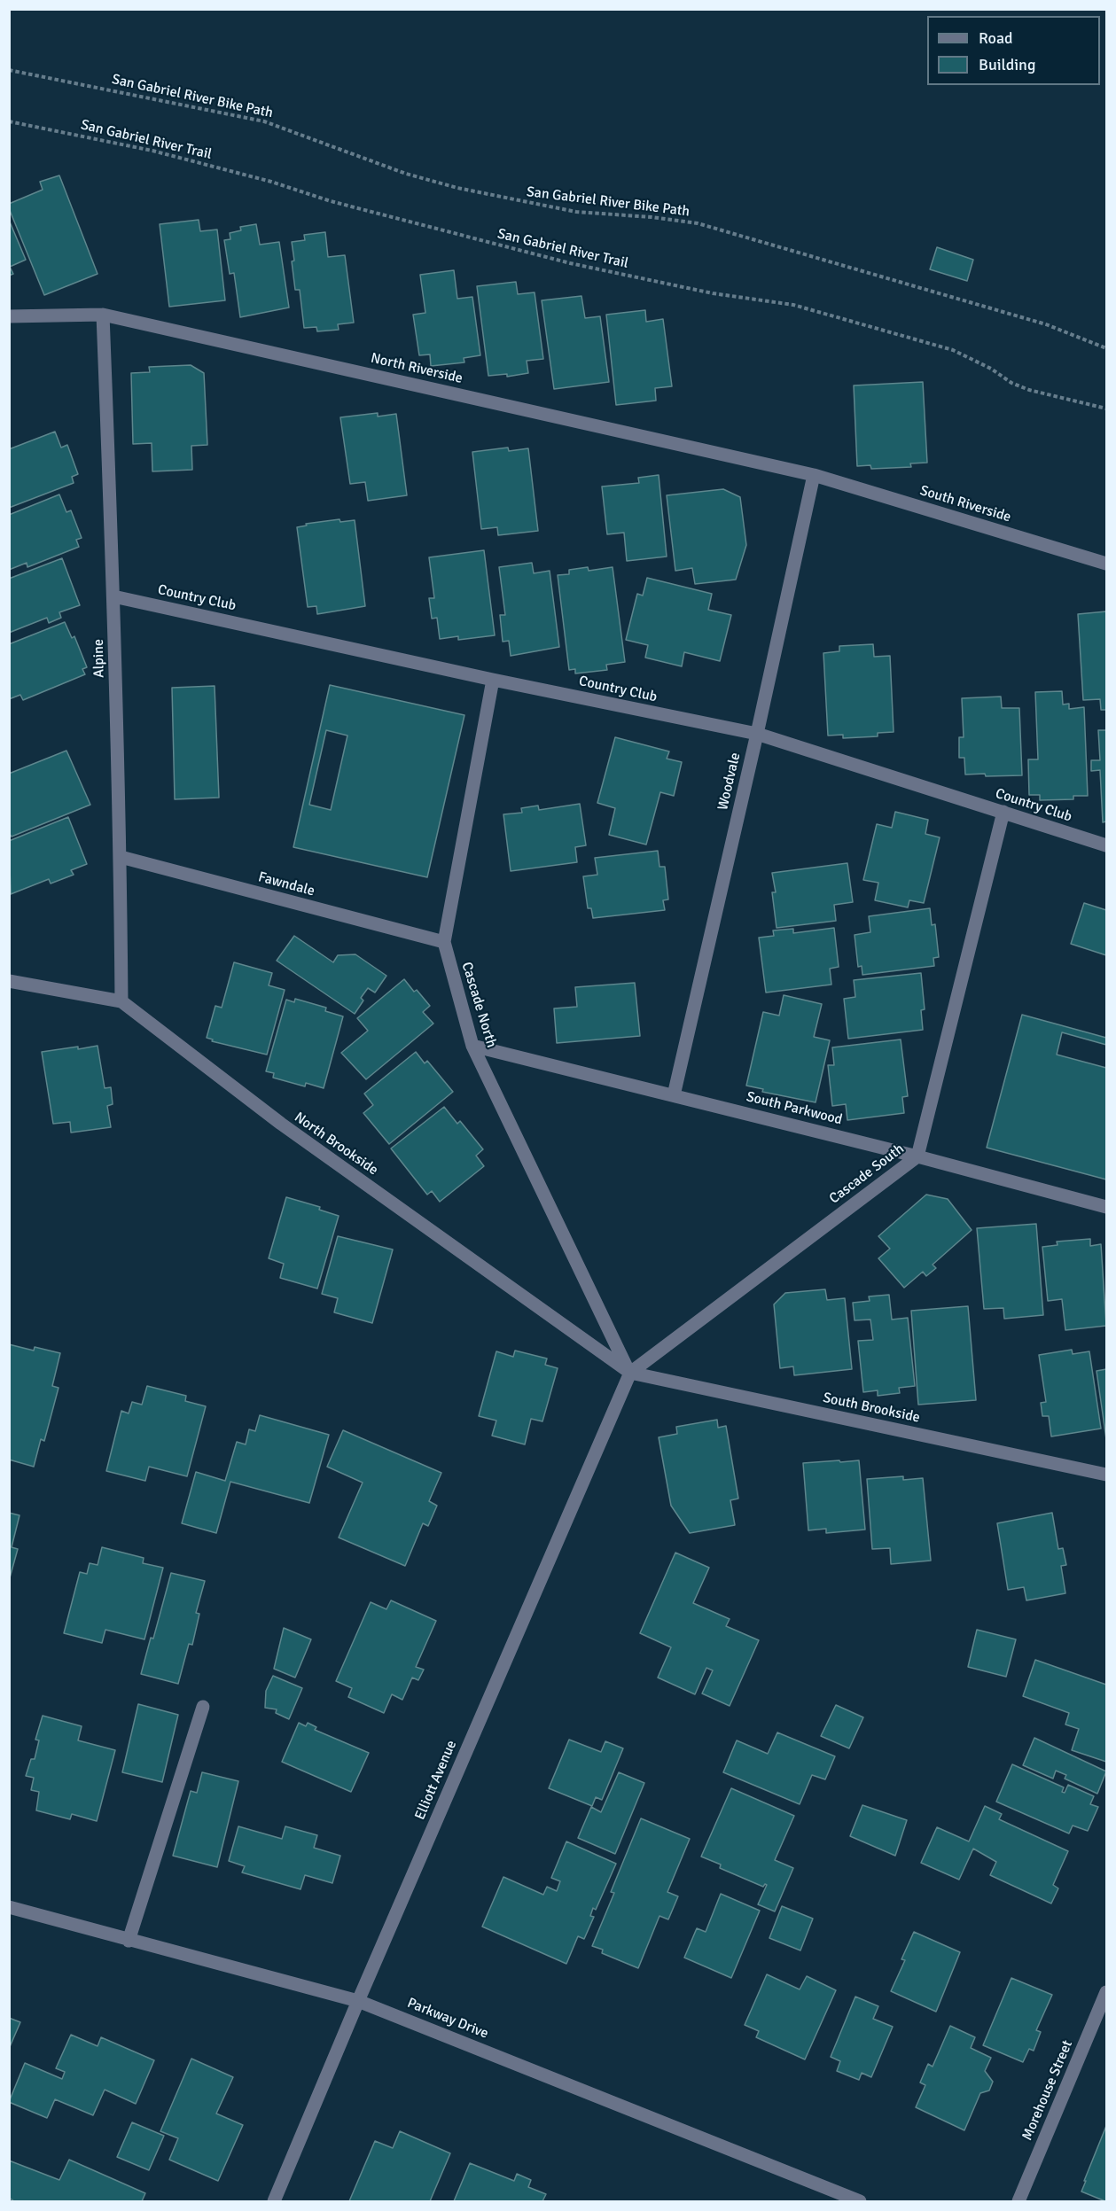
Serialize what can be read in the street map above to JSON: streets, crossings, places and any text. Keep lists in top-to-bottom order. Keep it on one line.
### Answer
{"streets":{"street":["North Riverside","South Riverside","Country Club","Alpine","Woodvale","Fawndale","Cascade North","South Parkwood","North Brookside","Cascade South","South Brookside","Elliott Avenue","Parkway Drive","Morehouse Street"],"path":["San Gabriel River Bike Path","San Gabriel River Trail"]},"crossings":[["North Riverside","South Riverside"],["North Riverside","Alpine"],["North Riverside","Woodvale"],["South Riverside","Woodvale"],["Country Club","Alpine"],["Country Club","Woodvale"],["Country Club","Cascade North"],["Country Club","Cascade South"],["Alpine","Fawndale"],["Alpine","North Brookside"],["Woodvale","South Parkwood"],["Fawndale","Cascade North"],["Cascade North","South Parkwood"],["Cascade North","North Brookside"],["Cascade North","Cascade South"],["Cascade North","South Brookside"],["Cascade North","Elliott Avenue"],["South Parkwood","Cascade South"],["North Brookside","Cascade South"],["North Brookside","South Brookside"],["North Brookside","Elliott Avenue"],["Cascade South","South Brookside"],["Cascade South","Elliott Avenue"],["South Brookside","Elliott Avenue"],["Elliott Avenue","Parkway Drive"]],"legend":["Road","Building"]}
